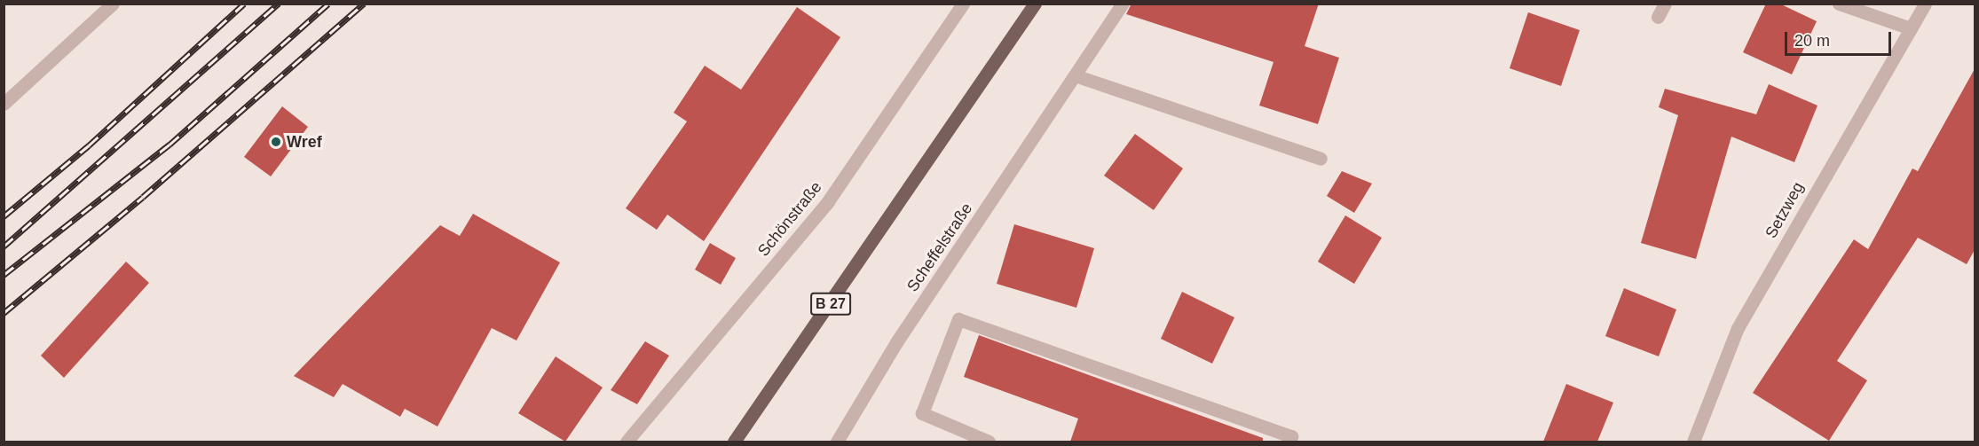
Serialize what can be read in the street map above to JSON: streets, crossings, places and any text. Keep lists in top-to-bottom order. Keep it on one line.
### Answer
{"streets":{"main road":["B 27"],"street":["Setzweg","Schönstraße","Scheffelstraße"]},"places":["Wref"],"scale_bar":"20 m"}
